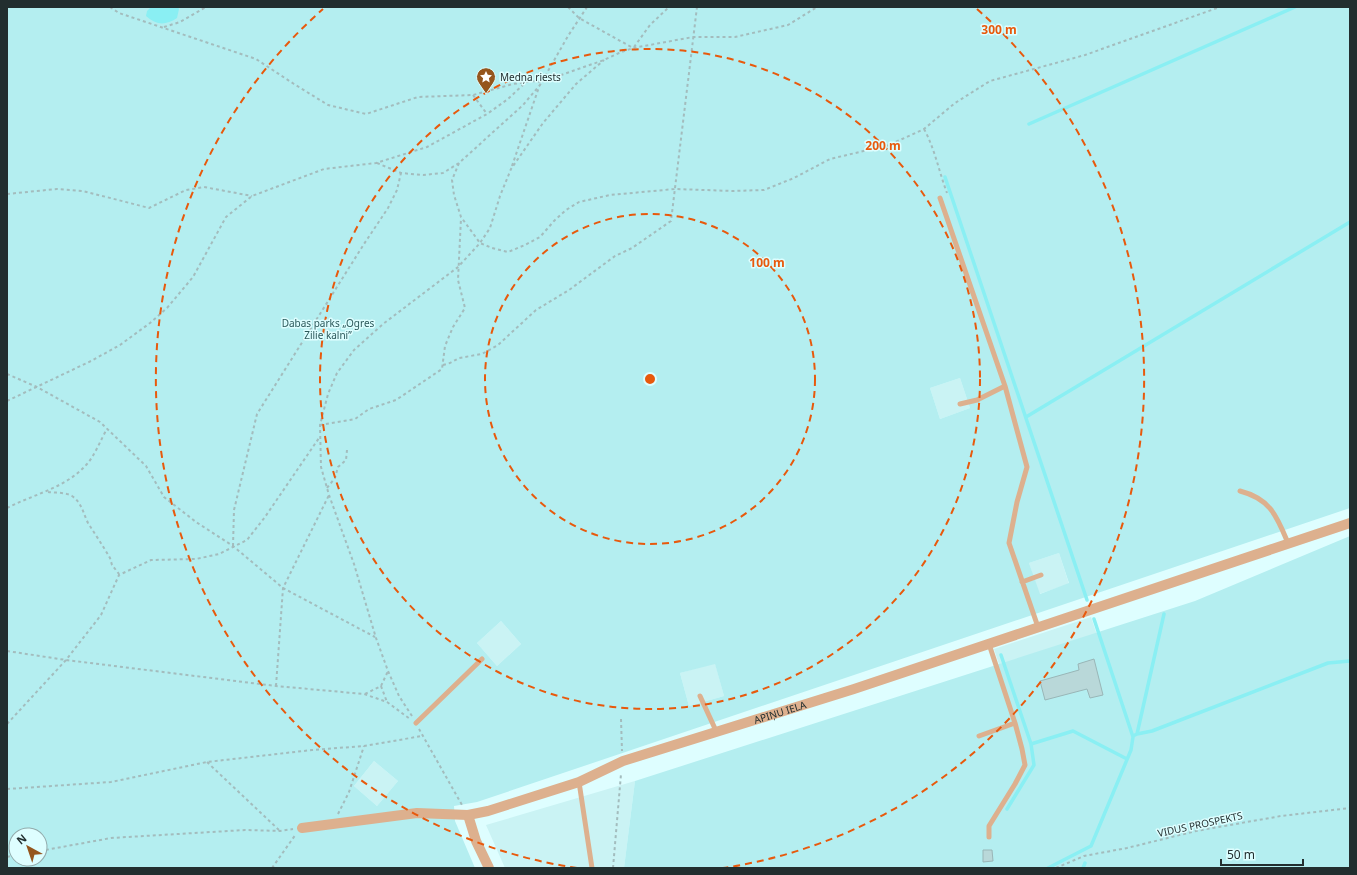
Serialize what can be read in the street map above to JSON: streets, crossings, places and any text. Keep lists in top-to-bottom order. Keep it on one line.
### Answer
{"streets":{"street":["APIŅU IELA"],"path":["VIDUS PROSPEKTS"]},"parks":["Dabas parks „Ogres Zilie kalni”"],"places":{"place":["Medņa riests"]},"scale_bar":"50 m","north":"top left","rings":["300 m","200 m","100 m"]}
